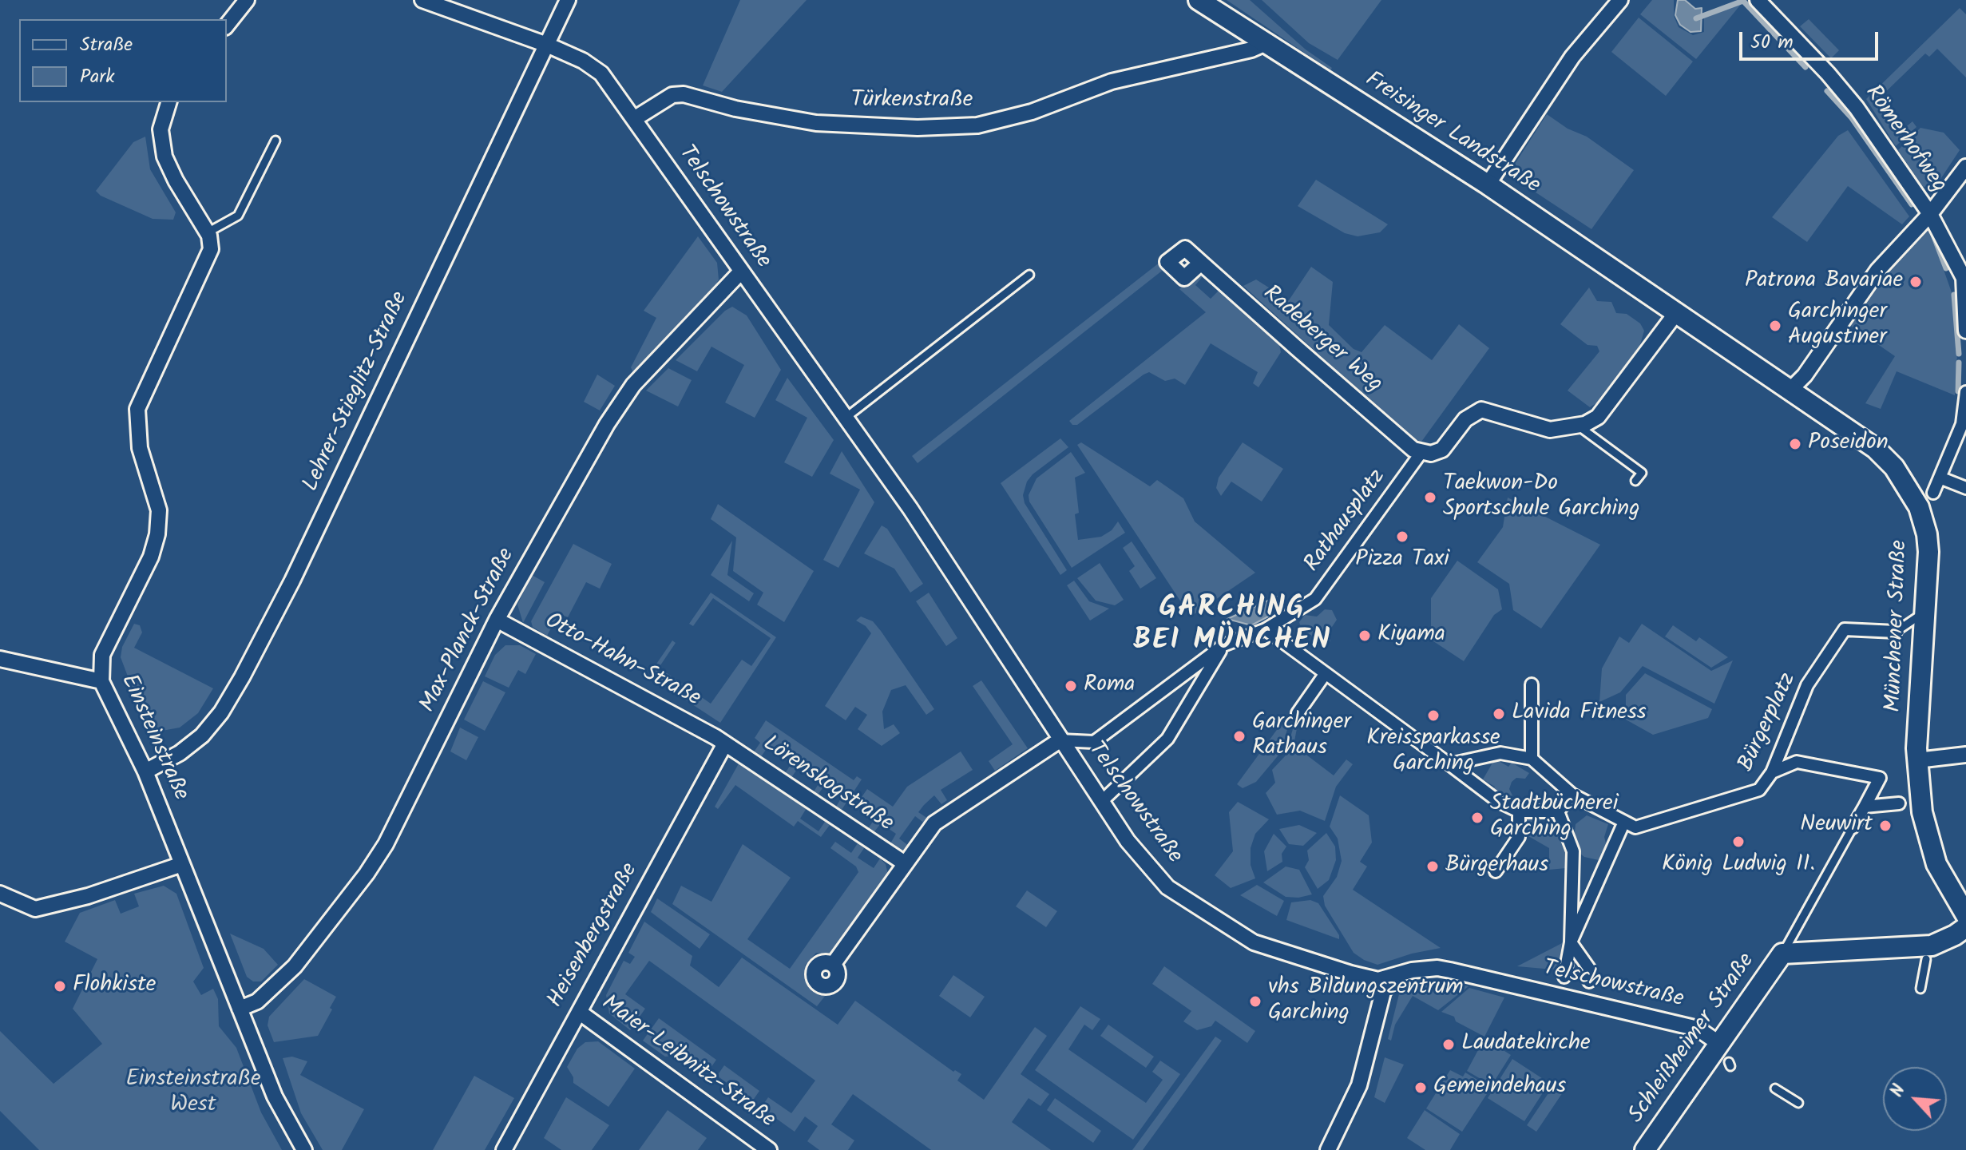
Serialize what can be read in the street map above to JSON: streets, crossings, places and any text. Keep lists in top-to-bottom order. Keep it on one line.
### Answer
{"streets":{"street":["Türkenstraße","Freisinger Landstraße","Römerhofweg","Telschowstraße","Radeberger Weg","Lehrer-Stieglitz-Straße","Rathausplatz","Münchener Straße","Max-Planck-Straße","Otto-Hahn-Straße","Bürgerplatz","Einsteinstraße","Lörenskogstraße","Heisenbergstraße","Schleißheimer Straße","Maier-Leibnitz-Straße"]},"crossings":[["Türkenstraße","Freisinger Landstraße"],["Türkenstraße","Telschowstraße"],["Freisinger Landstraße","Münchener Straße"],["Telschowstraße","Lehrer-Stieglitz-Straße"],["Telschowstraße","Rathausplatz"],["Telschowstraße","Max-Planck-Straße"],["Telschowstraße","Lörenskogstraße"],["Telschowstraße","Schleißheimer Straße"],["Radeberger Weg","Rathausplatz"],["Lehrer-Stieglitz-Straße","Einsteinstraße"],["Rathausplatz","Lörenskogstraße"],["Max-Planck-Straße","Otto-Hahn-Straße"],["Max-Planck-Straße","Einsteinstraße"],["Otto-Hahn-Straße","Lörenskogstraße"],["Otto-Hahn-Straße","Heisenbergstraße"],["Lörenskogstraße","Heisenbergstraße"],["Heisenbergstraße","Maier-Leibnitz-Straße"]],"districts":["GARCHING BEI MÜNCHEN"],"parks":["Einsteinstraße West"],"places":["Patrona Bavariae","Garchinger Augustiner","Poseidon","Taekwon-Do Sportschule Garching","Pizza Taxi","Kiyama","Roma","Lavida Fitness","Kreissparkasse Garching","Garchinger Rathaus","Stadtbücherei Garching","Neuwirt","König Ludwig II.","Bürgerhaus","Flohkiste","vhs Bildungszentrum Garching","Laudatekirche","Gemeindehaus"],"legend":["Straße","Park"],"scale_bar":"50 m","north":"top left"}
